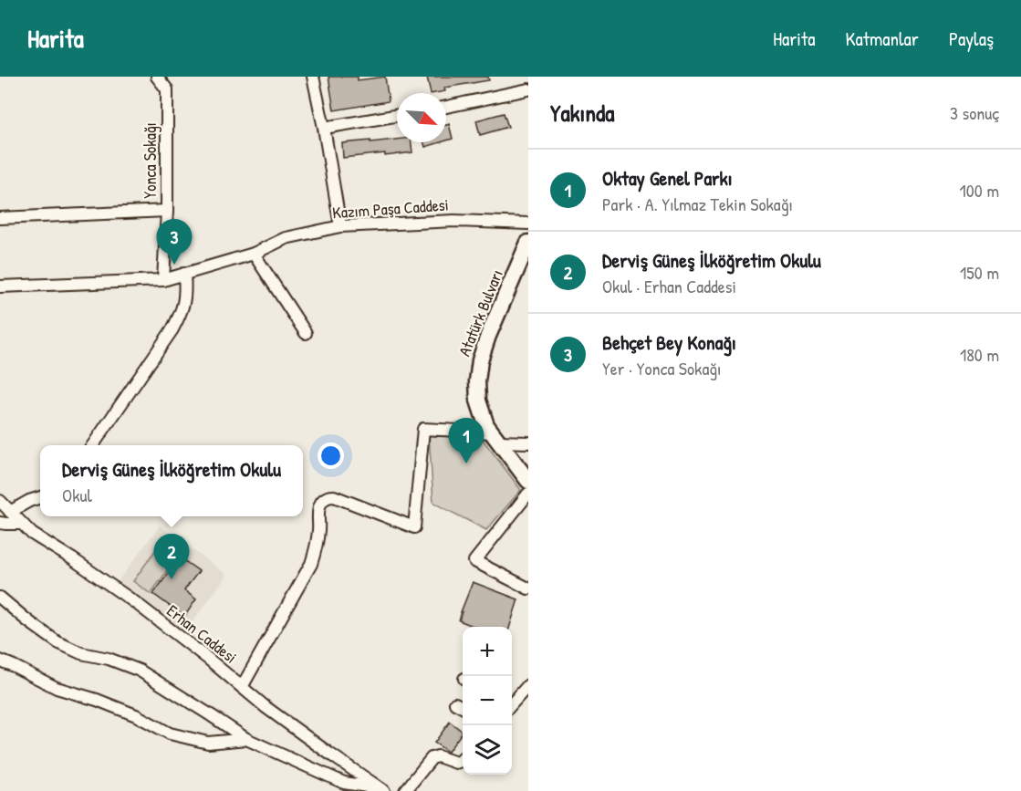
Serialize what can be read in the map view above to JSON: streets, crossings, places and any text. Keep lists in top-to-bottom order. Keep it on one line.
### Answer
{"streets":{"main road":["Atatürk Bulvarı"],"street":["Yonca Sokağı","Kazım Paşa Caddesi","Erhan Caddesi"]},"crossings":[["Yonca Sokağı","Kazım Paşa Caddesi"]],"north":"bottom right","page":{"header":"Harita","nav":["Harita","Katmanlar","Paylaş"],"heading":["Yakında","3 sonuç"],"list":[{"mark":"1","name":"Oktay Genel Parkı","note":"Park · A. Yılmaz Tekin Sokağı","value":"100 m"},{"mark":"2","name":"Derviş Güneş İlköğretim Okulu","note":"Okul · Erhan Caddesi","value":"150 m"},{"mark":"3","name":"Behçet Bey Konağı","note":"Yer · Yonca Sokağı","value":"180 m"}],"pins":["3","1","2"],"popup":["Derviş Güneş İlköğretim Okulu","Okul"],"map_buttons":["+","−"]}}
